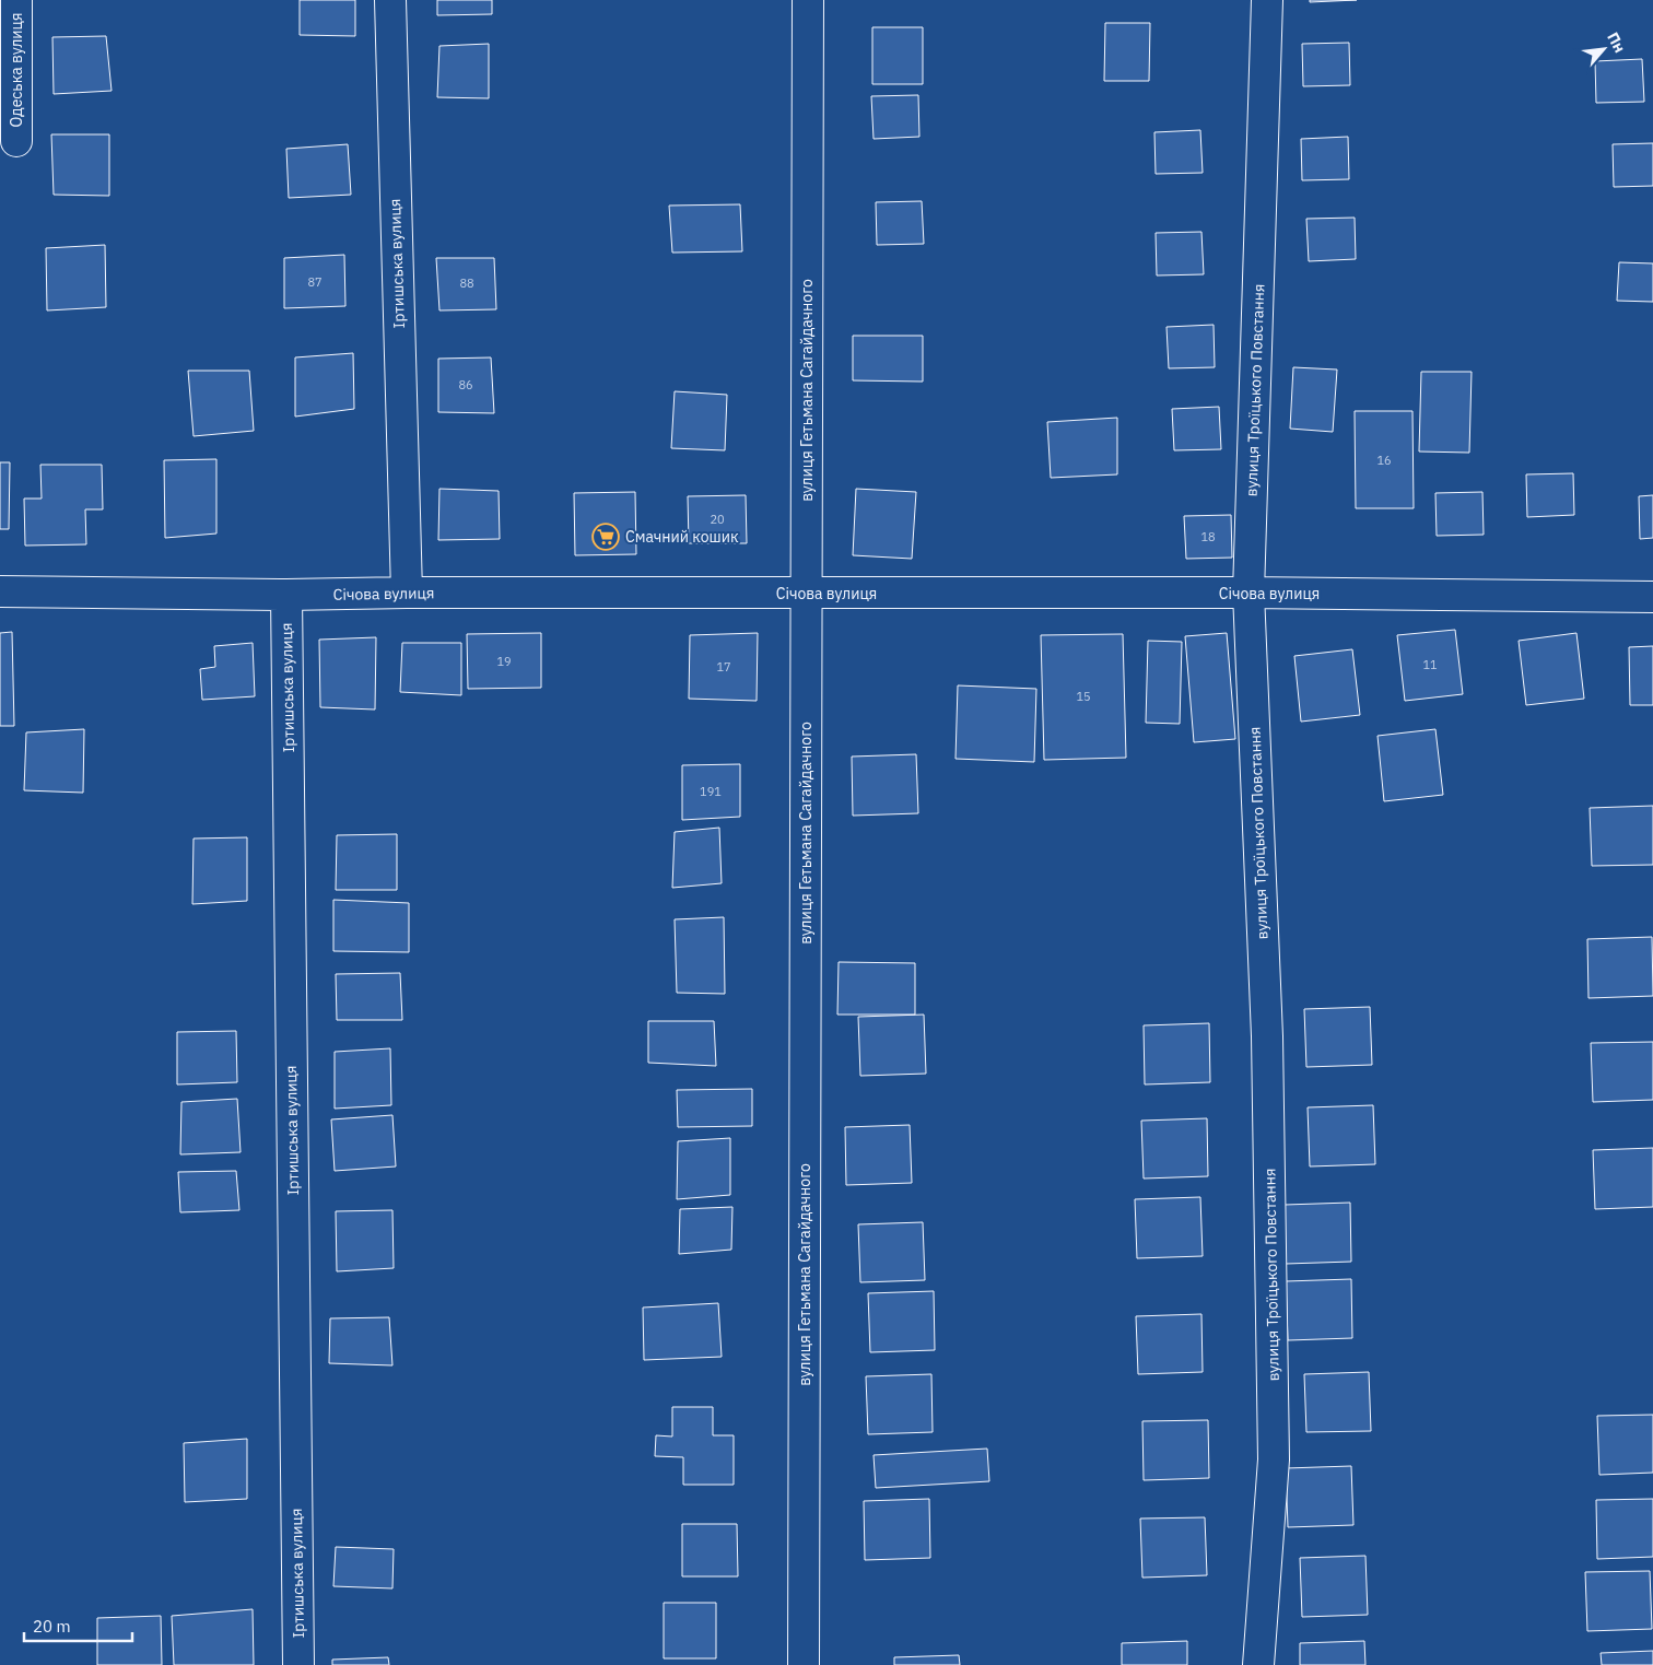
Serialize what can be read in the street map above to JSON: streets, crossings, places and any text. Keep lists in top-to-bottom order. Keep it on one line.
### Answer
{"streets":{"street":["Одеська вулиця","Іртишська вулиця","вулиця Гетьмана Сагайдачного","вулиця Троїцького Повстання","Січова вулиця"]},"crossings":[["Іртишська вулиця","Січова вулиця"],["вулиця Гетьмана Сагайдачного","Січова вулиця"],["вулиця Троїцького Повстання","Січова вулиця"]],"places":{"supermarket":["Смачний кошик"]},"house_numbers":["87","88","86","16","20","18","19","11","17","15","191"],"scale_bar":"20 m","north":"top right"}
